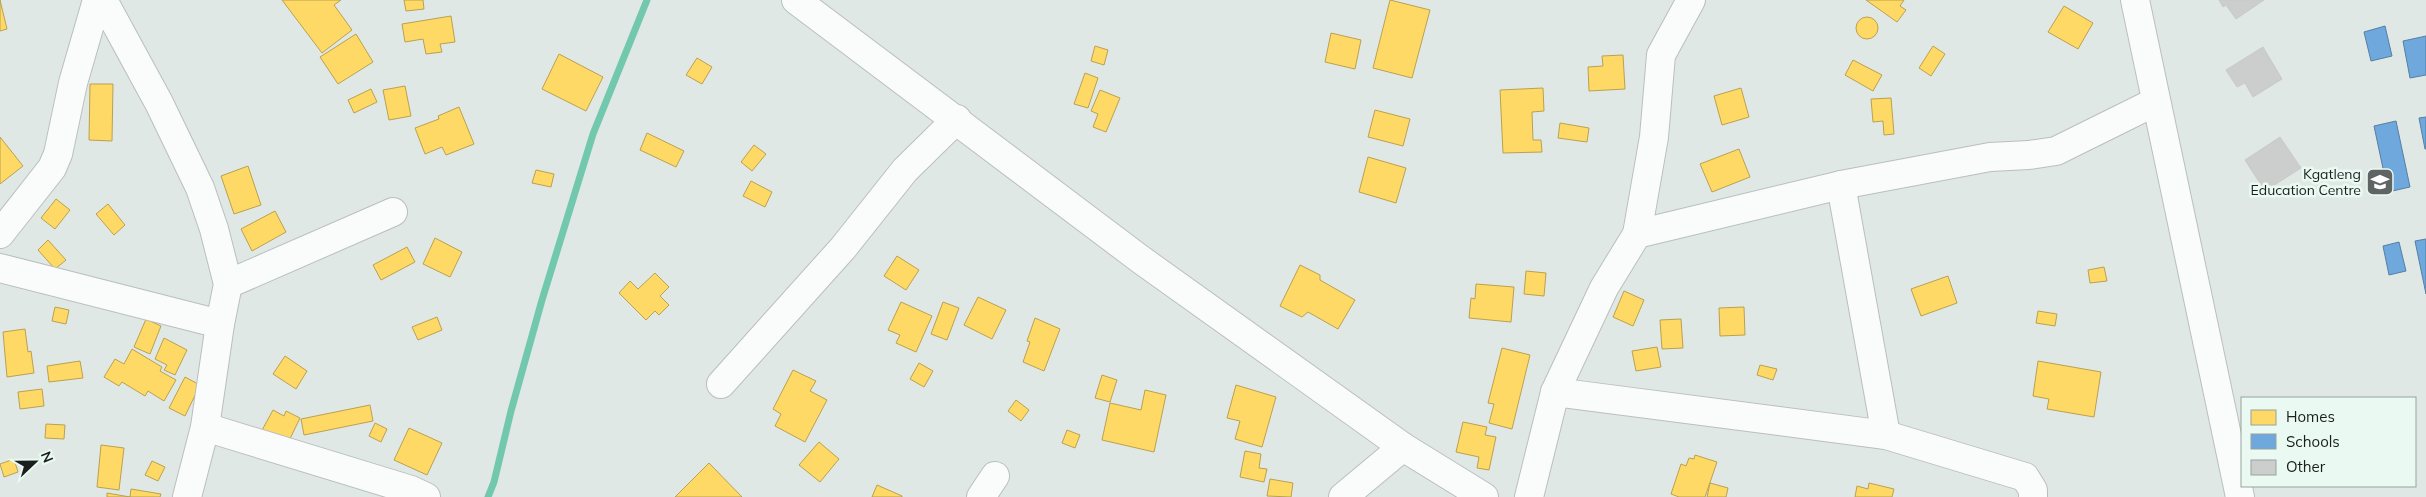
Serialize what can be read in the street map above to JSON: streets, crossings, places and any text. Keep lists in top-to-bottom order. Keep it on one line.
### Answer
{"places":{"school or university":["Kgatleng Education Centre"]},"legend":["Homes","Schools","Other"],"north":"right"}
